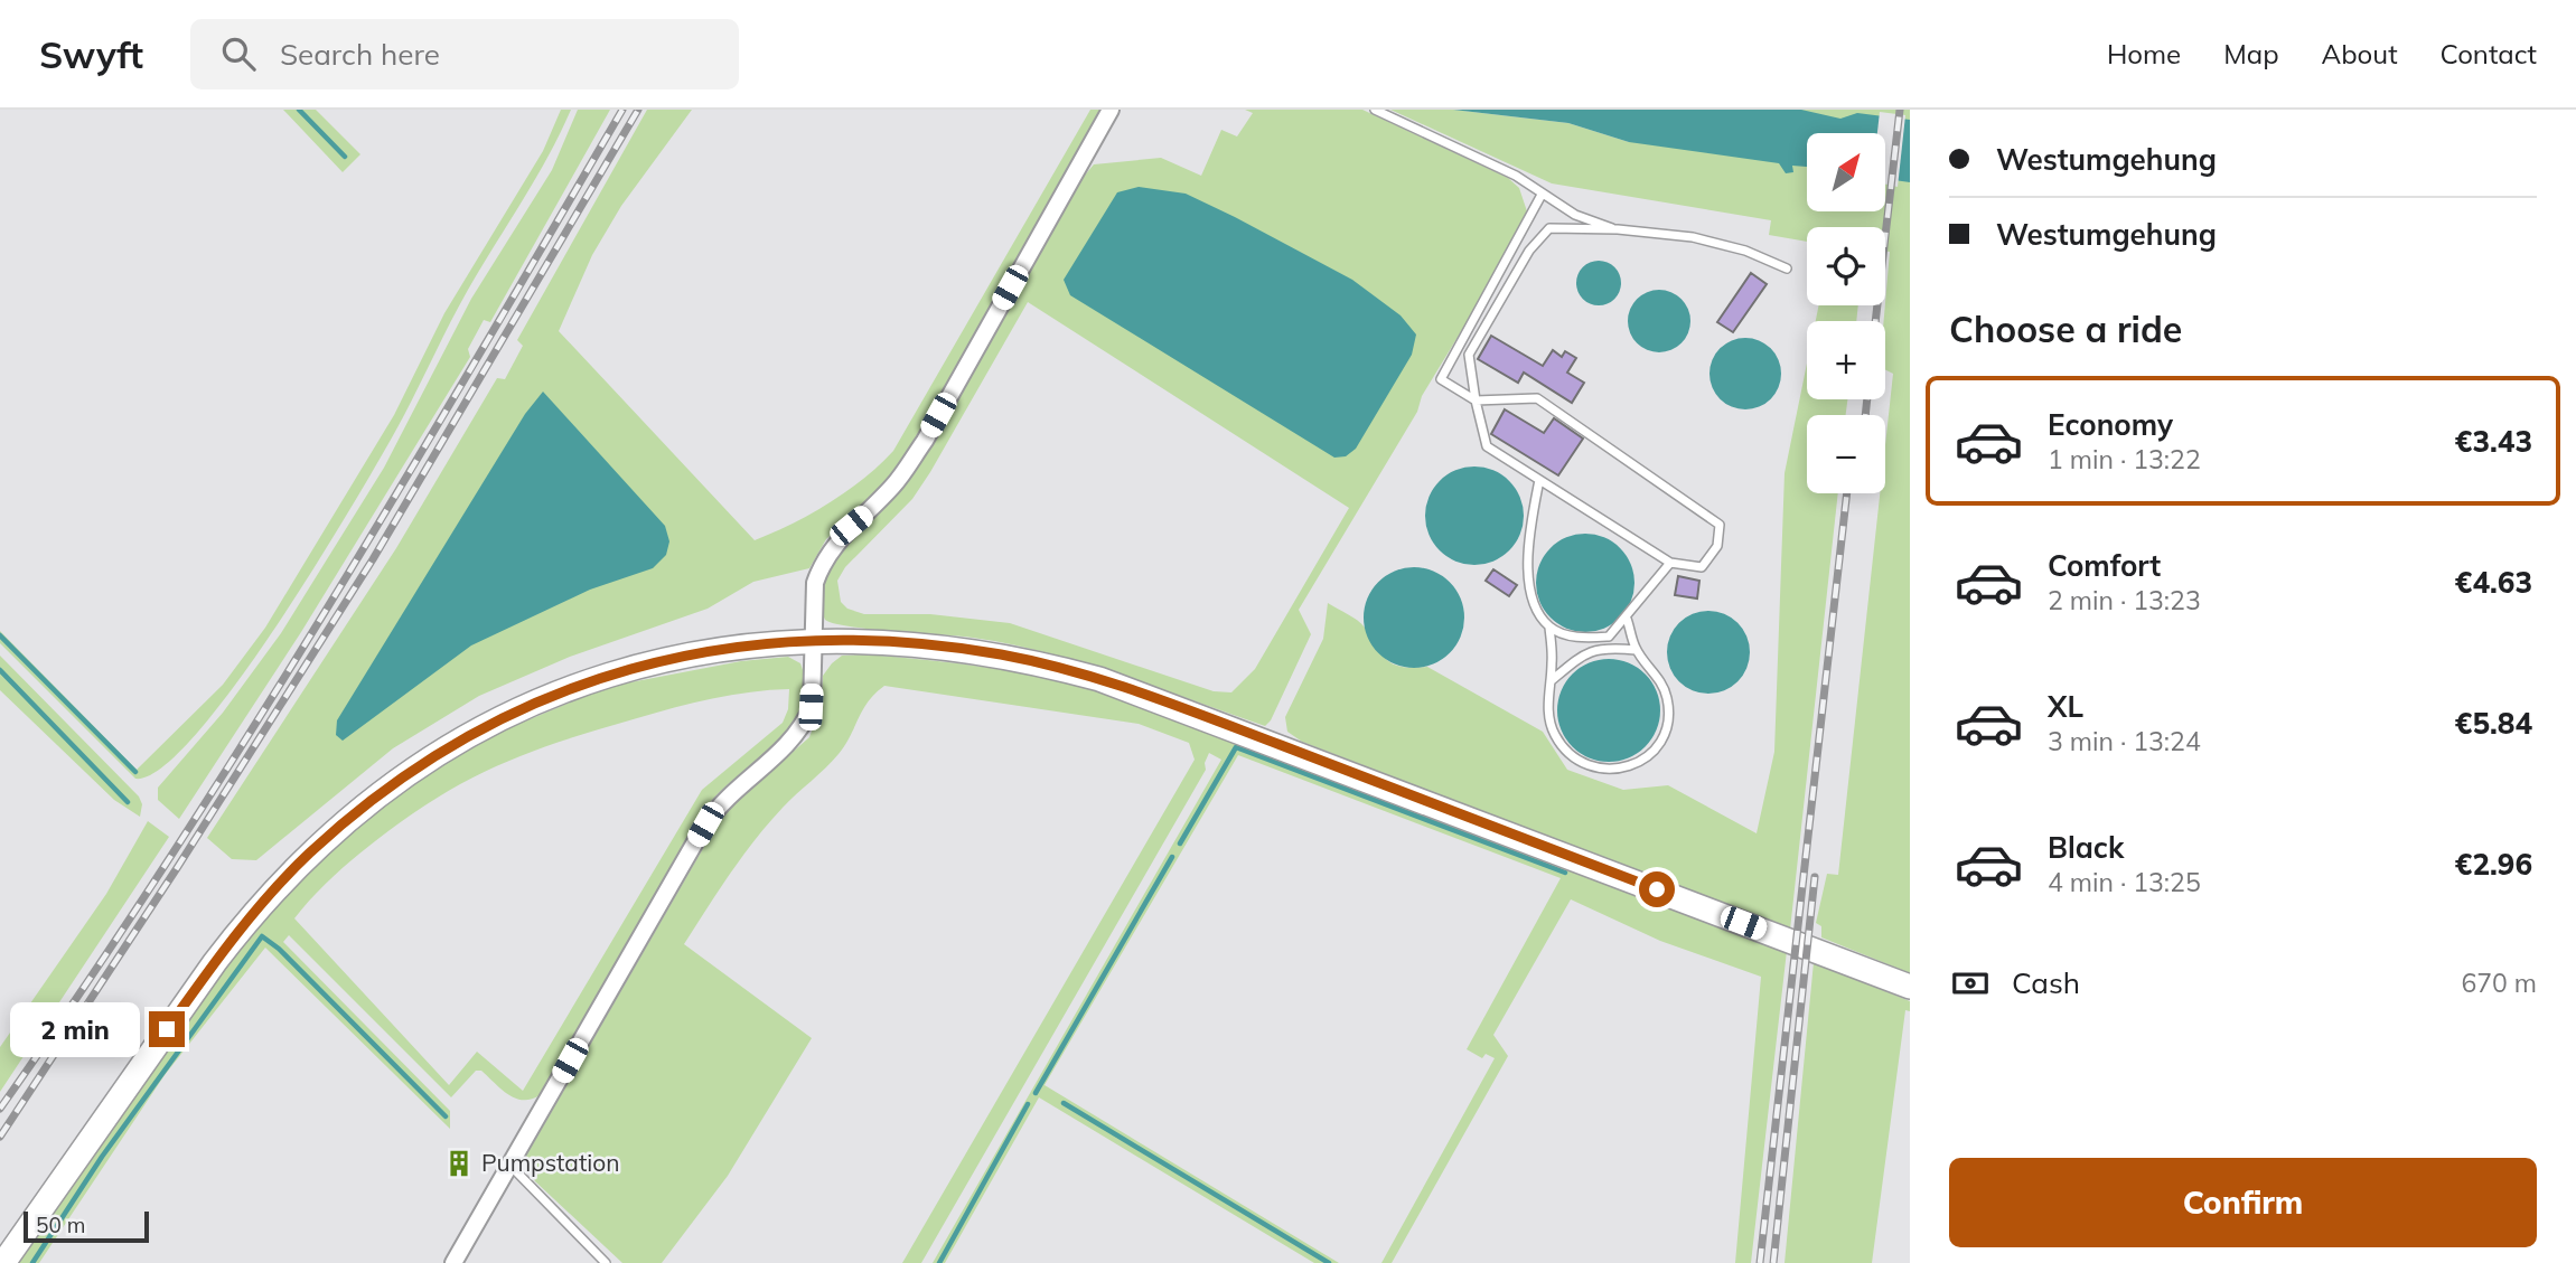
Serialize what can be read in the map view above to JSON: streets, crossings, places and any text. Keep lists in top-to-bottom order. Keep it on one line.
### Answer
{"places":{"building":["Pumpstation"]},"scale_bar":"50 m","north":"top right","page":{"header":"Swyft","search":"Search here","nav":["Home","Map","About","Contact"],"banner":["Westumgehung","Westumgehung"],"map_buttons":["+","−"],"heading":"Choose a ride","list":[{"name":"Economy","note":"1 min · 13:22","value":"€3.43"},{"name":"Comfort","note":"2 min · 13:23","value":"€4.63"},{"name":"XL","note":"3 min · 13:24","value":"€5.84"},{"name":"Black","note":"4 min · 13:25","value":"€2.96"}],"pay":["Cash","670 m"],"bubble":"2 min","buttons":"Confirm","scale":"50 m"}}
